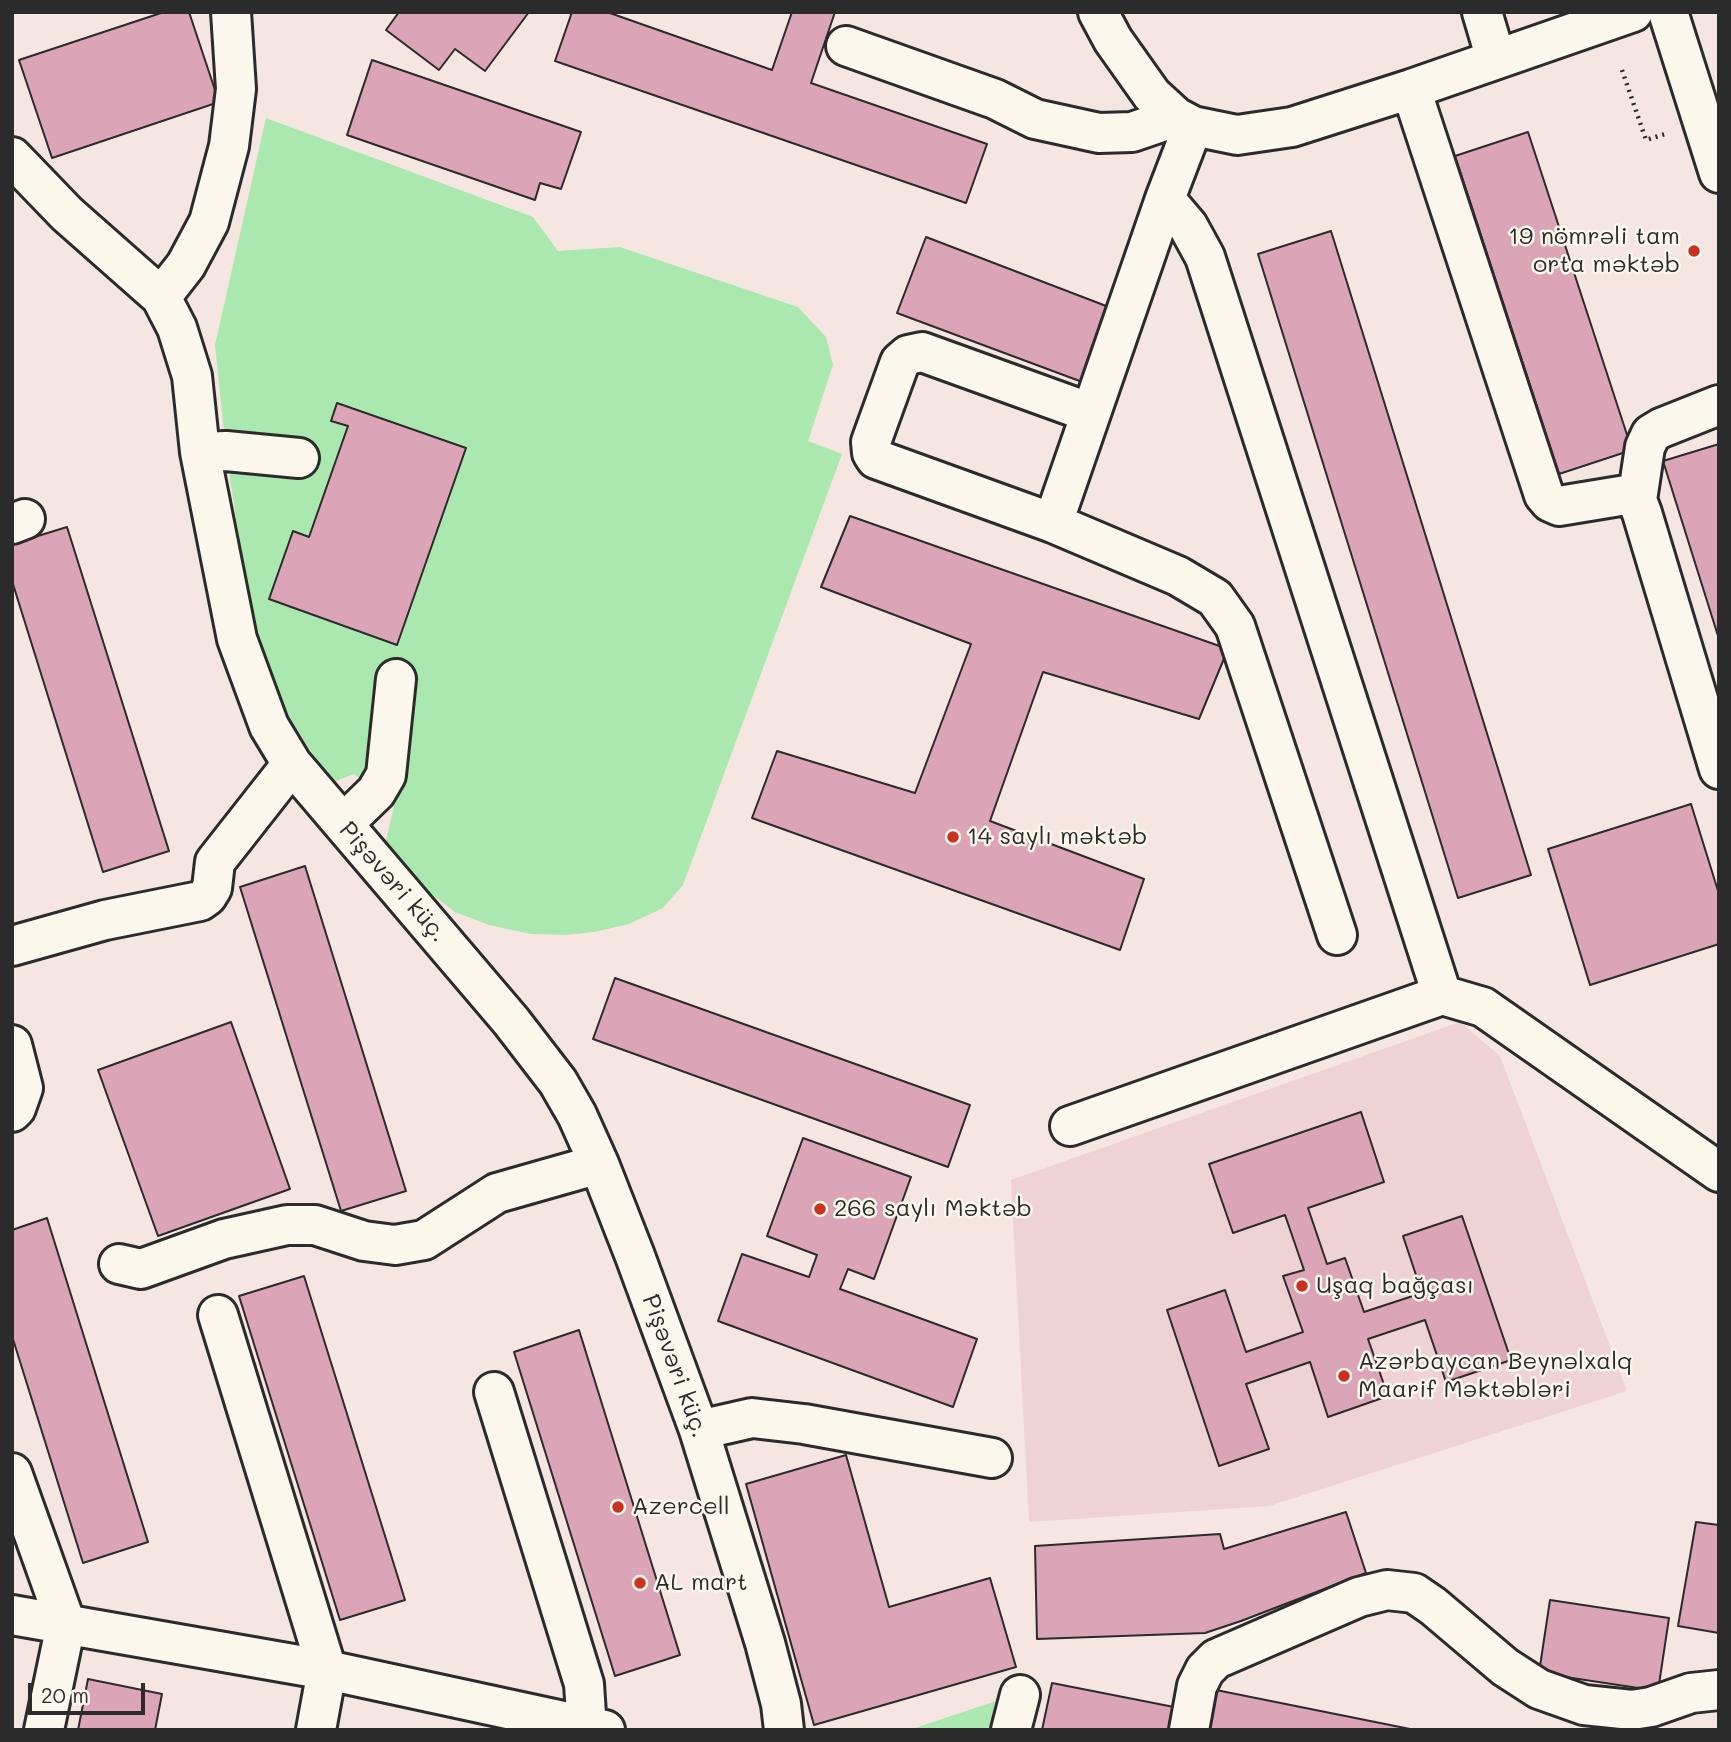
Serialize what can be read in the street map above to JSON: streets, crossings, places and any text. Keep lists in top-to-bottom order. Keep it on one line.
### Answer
{"streets":{"street":["Pişəvəri küç."]},"places":["19 nömrəli tam orta məktəb","14 saylı məktəb","266 saylı Məktəb","Uşaq bağçası","Azərbaycan Beynəlxalq Maarif Məktəbləri","Azercell","AL mart"],"scale_bar":"20 m"}
